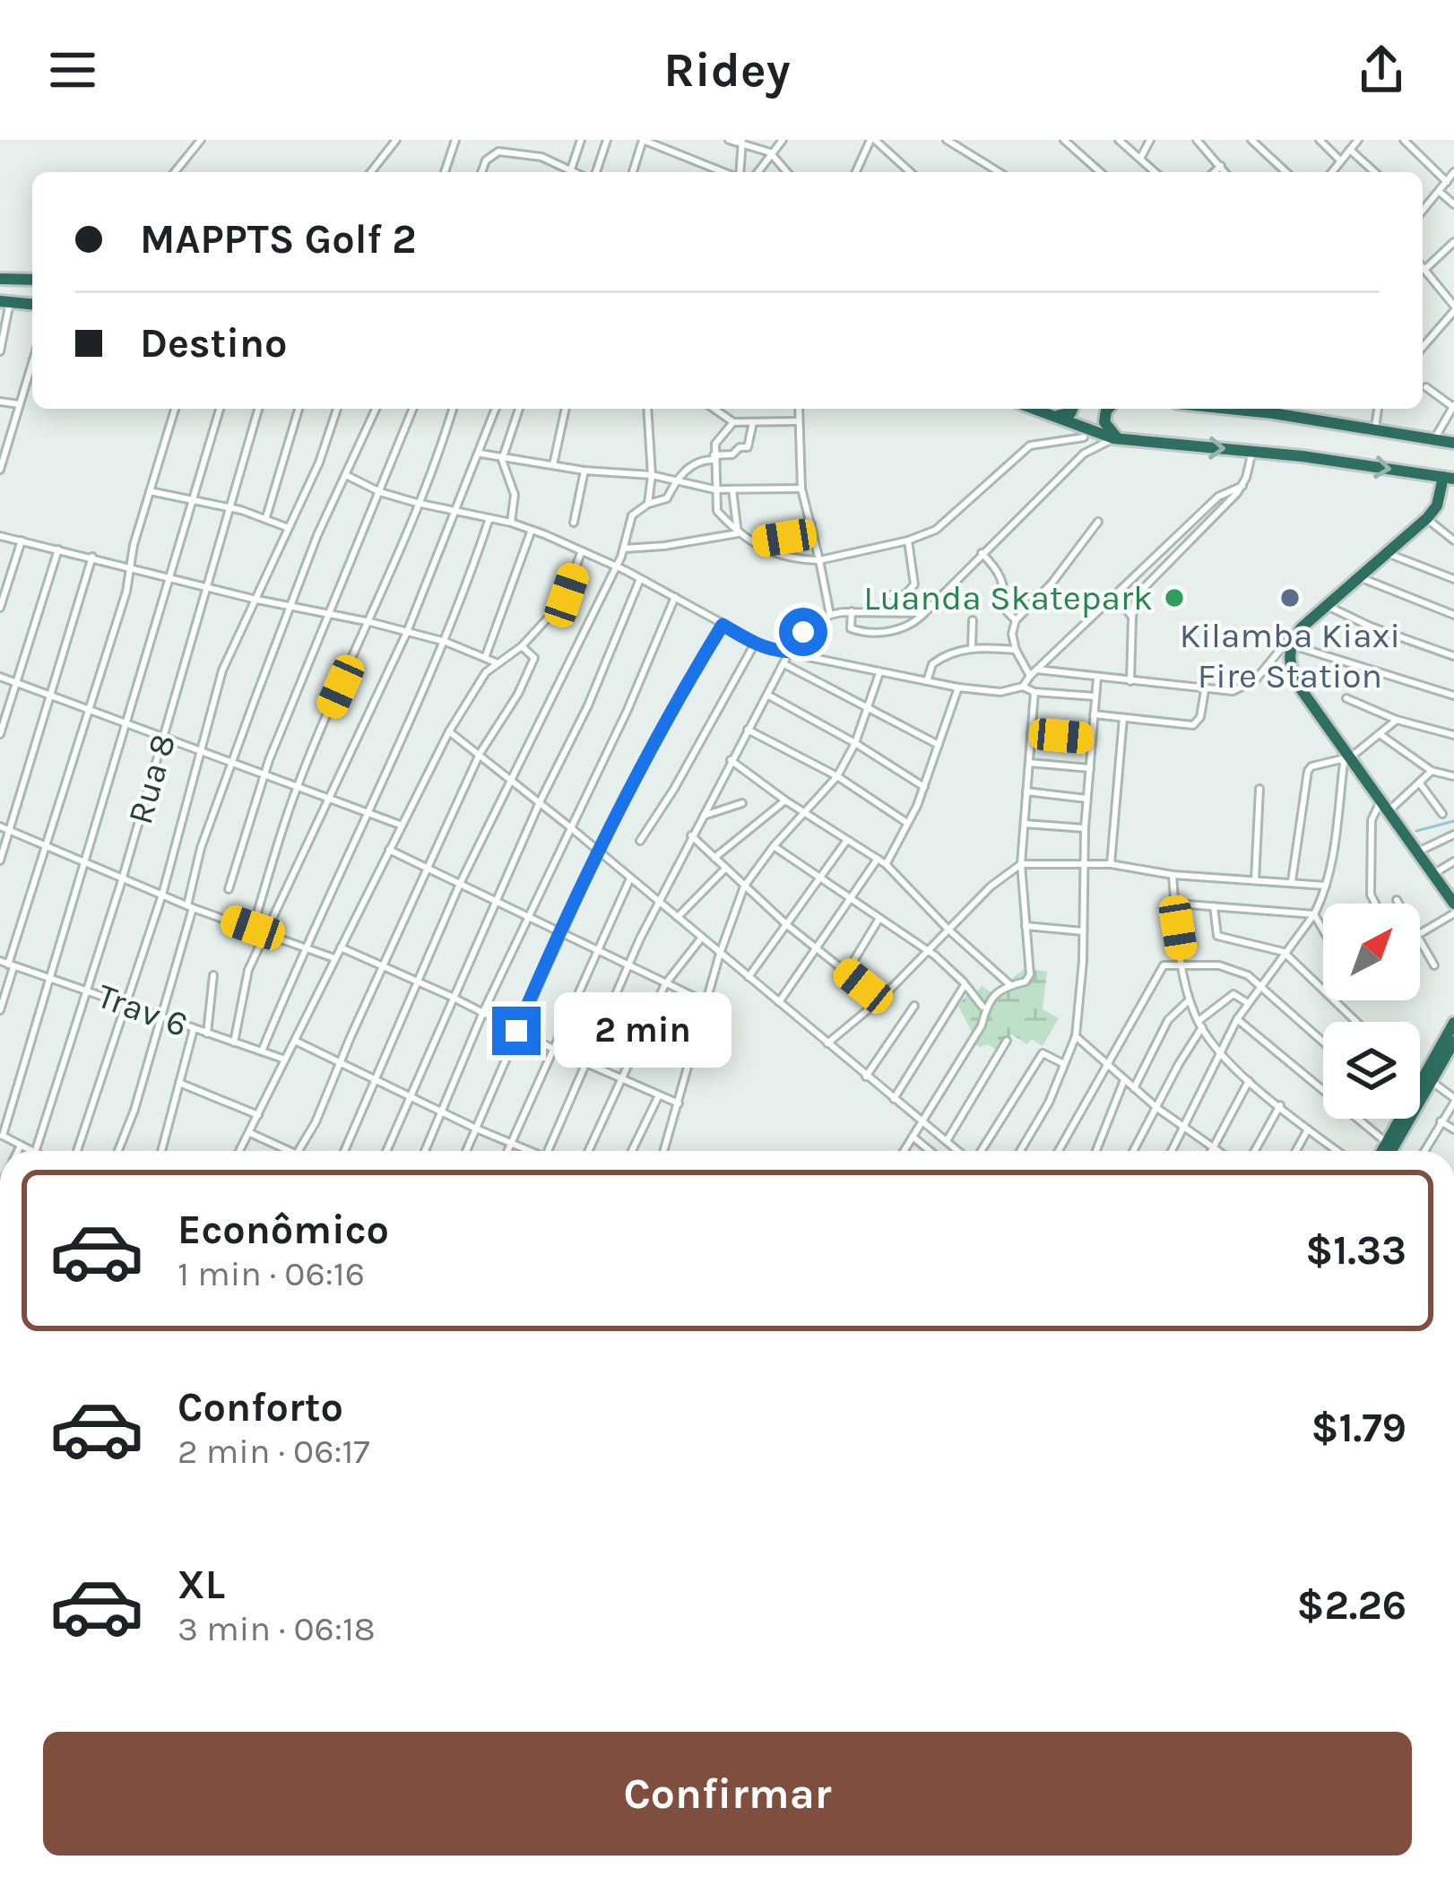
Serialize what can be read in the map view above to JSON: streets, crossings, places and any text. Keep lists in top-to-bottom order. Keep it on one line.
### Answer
{"streets":{"street":["Rua 8","Trav 6"]},"crossings":[["Rua 8","Trav 6"]],"places":["Luanda Skatepark","Kilamba Kiaxi Fire Station"],"north":"top right","page":{"header":"Ridey","banner":["MAPPTS Golf 2","Destino"],"bubble":"2 min","list":[{"name":"Econômico","note":"1 min · 06:16","value":"$1.33"},{"name":"Conforto","note":"2 min · 06:17","value":"$1.79"},{"name":"XL","note":"3 min · 06:18","value":"$2.26"}],"buttons":"Confirmar"}}
